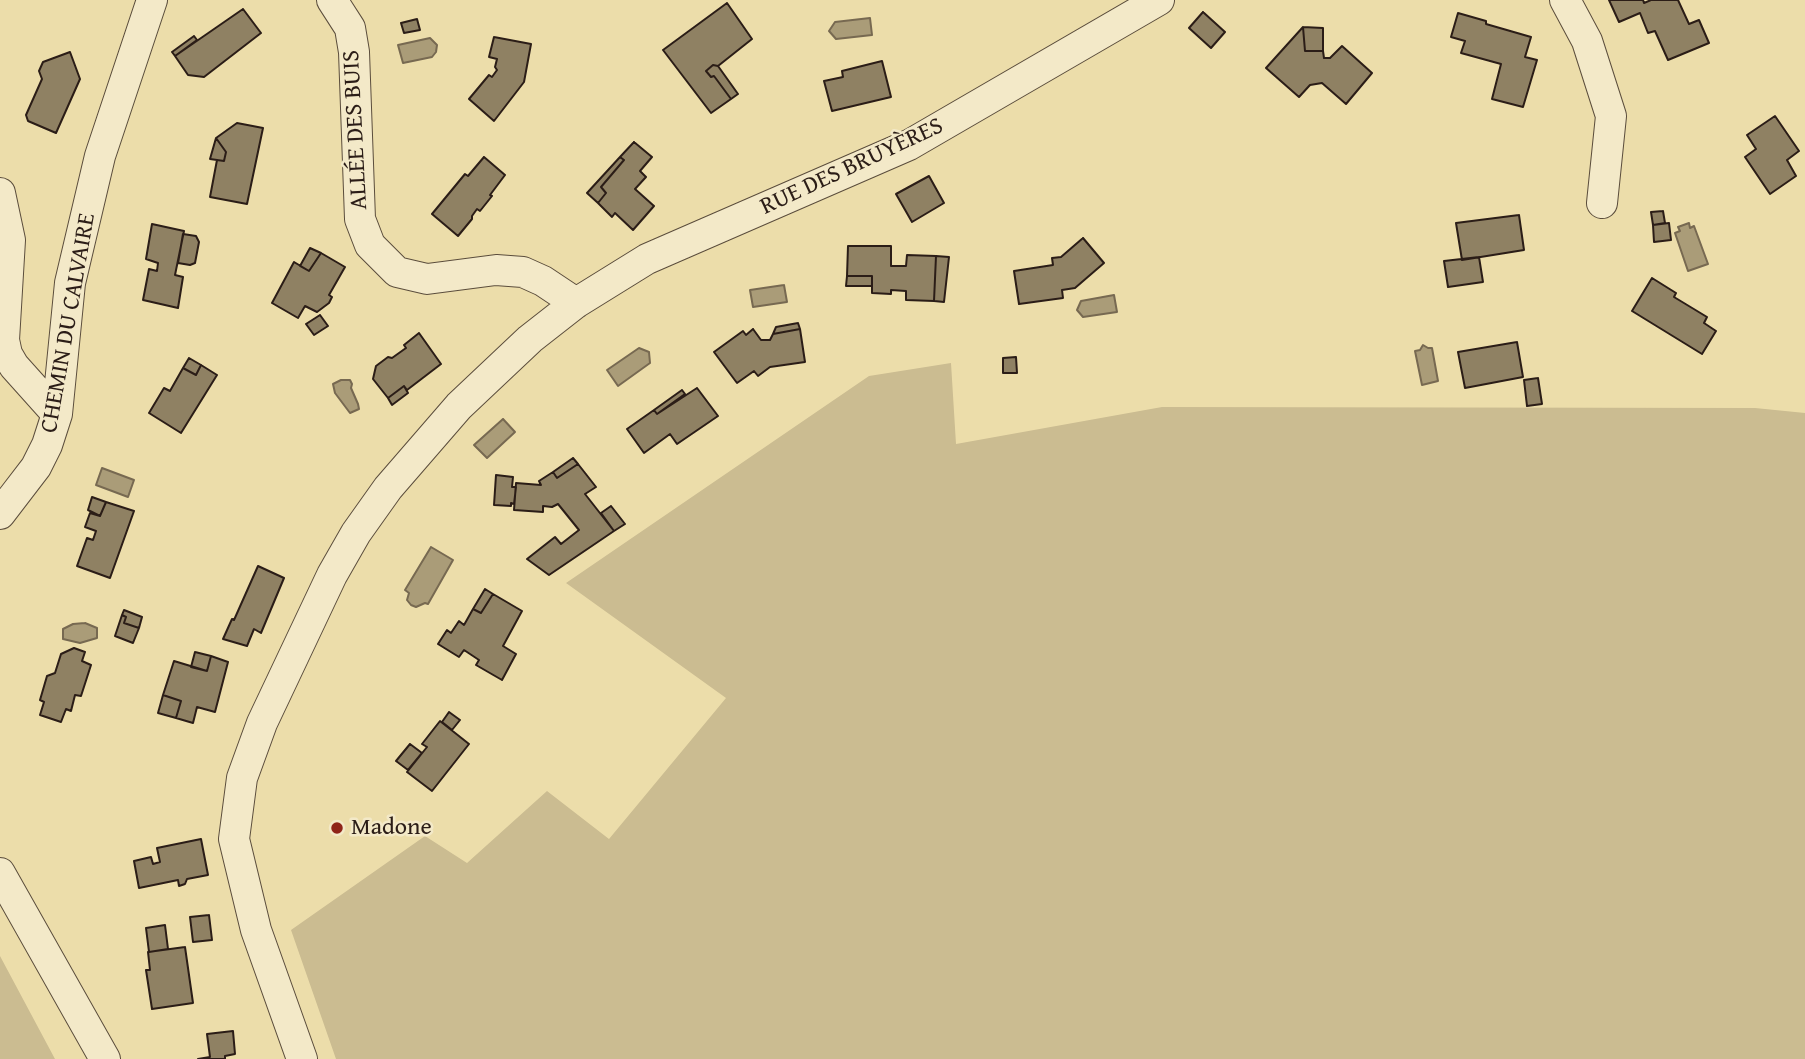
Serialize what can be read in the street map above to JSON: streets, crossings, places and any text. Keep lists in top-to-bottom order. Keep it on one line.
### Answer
{"streets":{"street":["ALLÉE DES BUIS","RUE DES BRUYÈRES","CHEMIN DU CALVAIRE"]},"crossings":[["ALLÉE DES BUIS","RUE DES BRUYÈRES"]],"places":["Madone"]}
